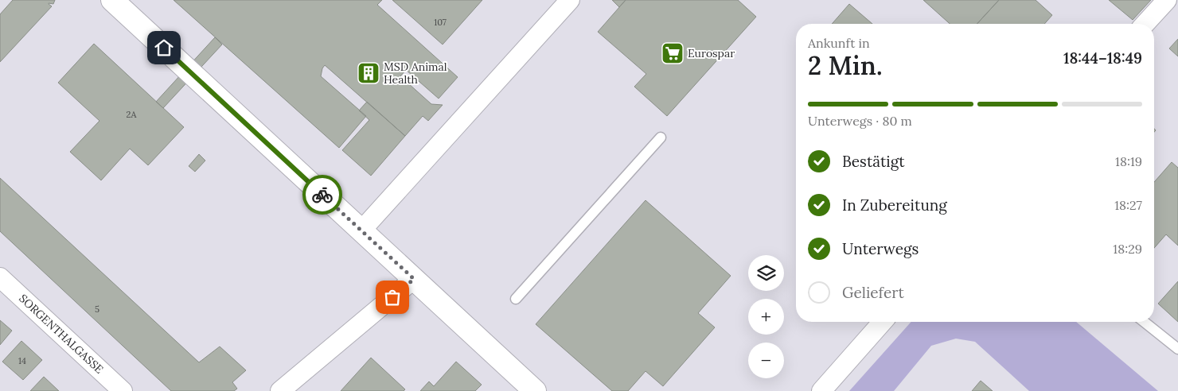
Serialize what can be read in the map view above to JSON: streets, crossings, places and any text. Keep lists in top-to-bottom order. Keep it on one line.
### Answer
{"streets":{"street":["SORGENTHALGASSE"]},"places":{"supermarket":["Eurospar"],"building":["MSD Animal Health"]},"house_numbers":["107","2A","5","14"],"page":{"heading":["2 Min.","Ankunft in","18:44–18:49"],"bar":"Unterwegs · 80 m","list":[["Bestätigt","18:19"],["In Zubereitung","18:27"],["Unterwegs","18:29"],"Geliefert"],"map_buttons":["+","−"]}}
